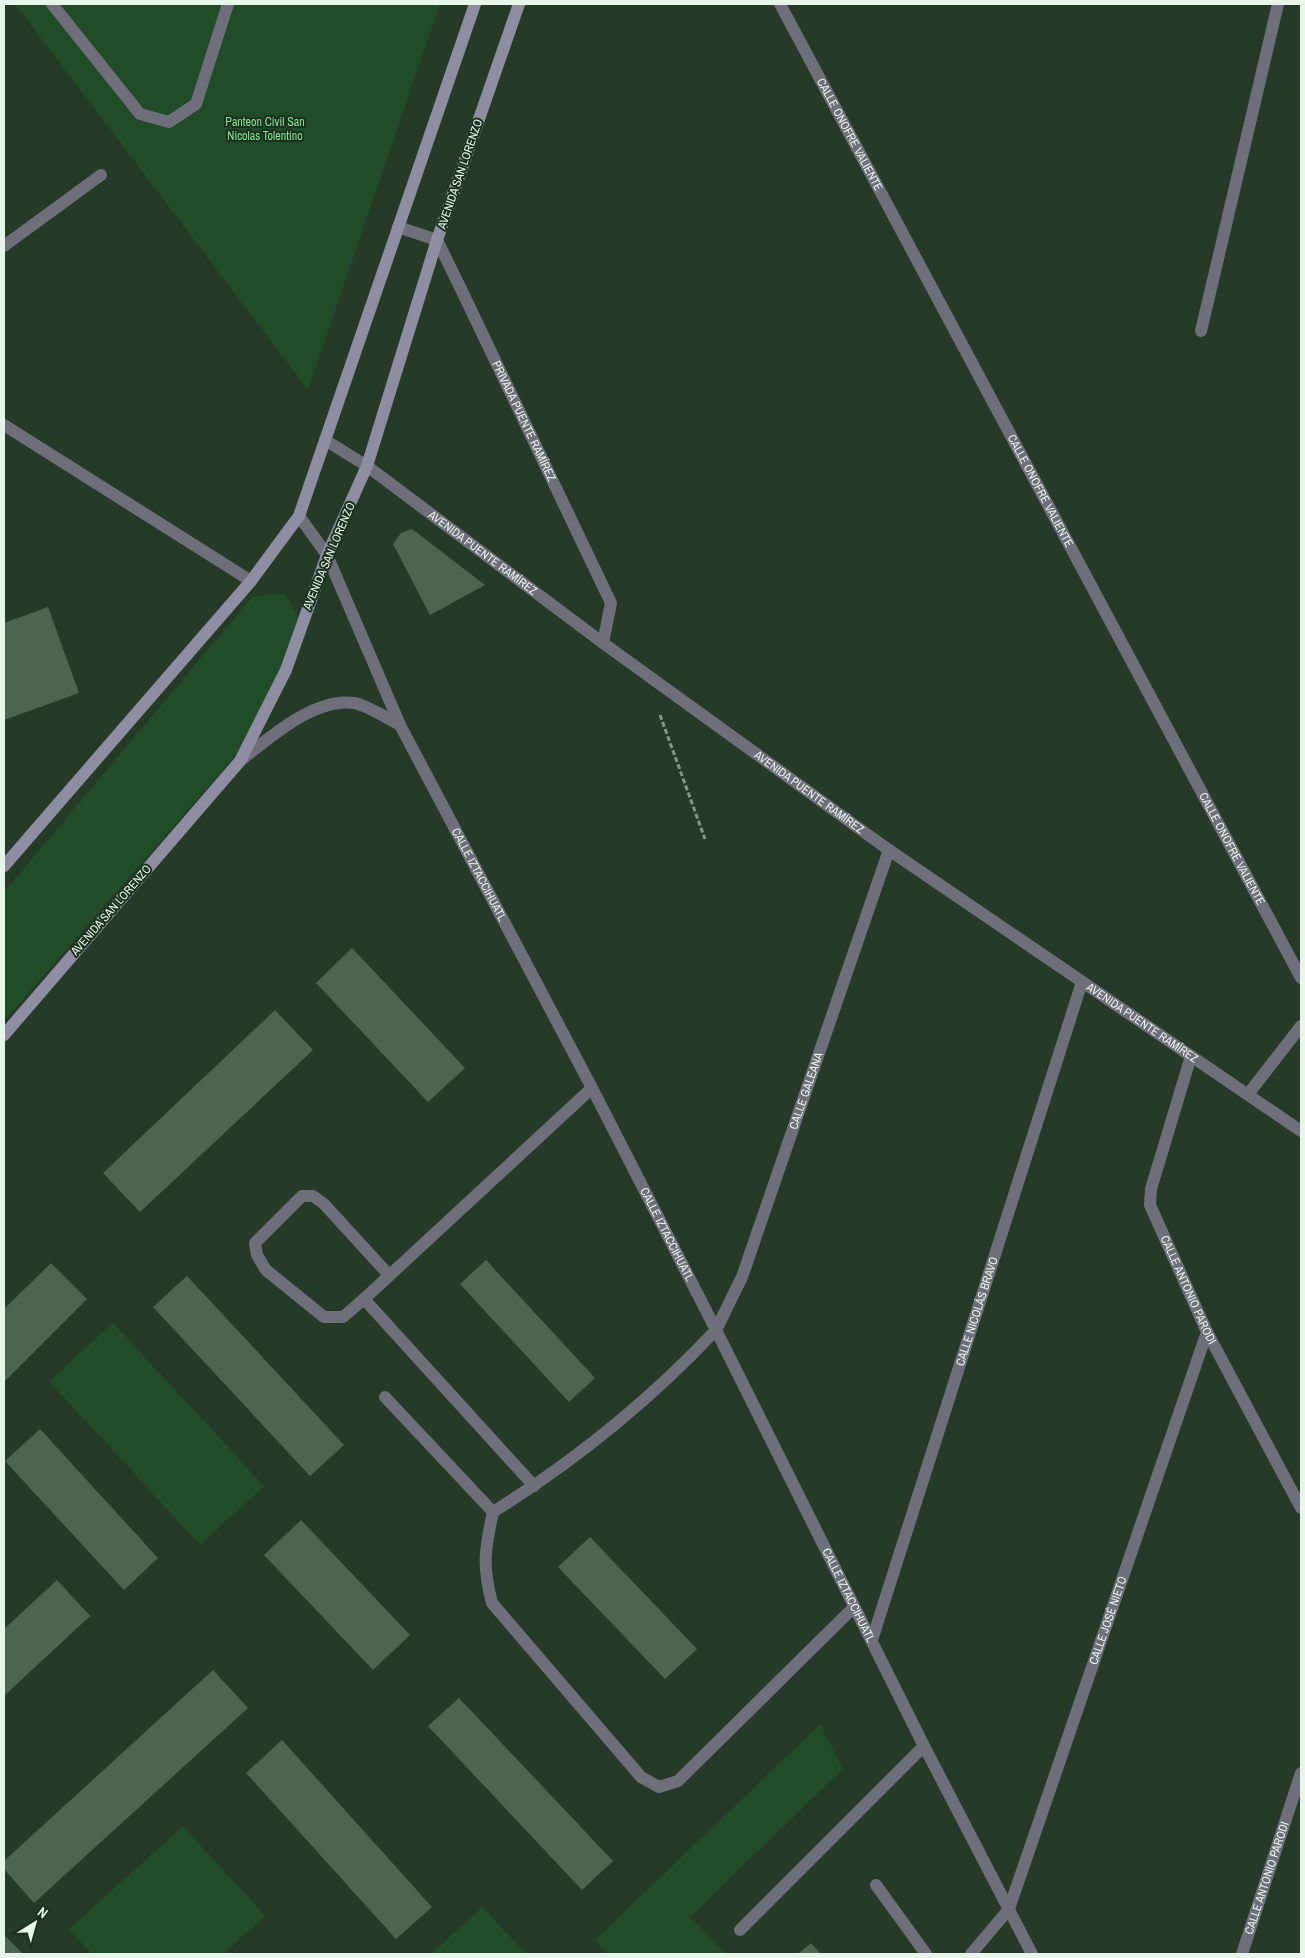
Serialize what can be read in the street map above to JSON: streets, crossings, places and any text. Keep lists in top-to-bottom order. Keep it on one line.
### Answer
{"streets":{"main road":["AVENIDA SAN LORENZO"],"street":["CALLE ONOFRE VALIENTE","PRIVADA PUENTE RAMÍREZ","AVENIDA PUENTE RAMÍREZ","CALLE IZTACCIHUATL","CALLE GALEANA","CALLE ANTONIO PARODI","CALLE NICOLÁS BRAVO","CALLE JOSÉ NIETO"]},"crossings":[["AVENIDA SAN LORENZO","PRIVADA PUENTE RAMÍREZ"],["AVENIDA SAN LORENZO","AVENIDA PUENTE RAMÍREZ"],["AVENIDA SAN LORENZO","CALLE IZTACCIHUATL"],["PRIVADA PUENTE RAMÍREZ","AVENIDA PUENTE RAMÍREZ"],["AVENIDA PUENTE RAMÍREZ","CALLE GALEANA"],["AVENIDA PUENTE RAMÍREZ","CALLE ANTONIO PARODI"],["AVENIDA PUENTE RAMÍREZ","CALLE NICOLÁS BRAVO"],["CALLE IZTACCIHUATL","CALLE GALEANA"],["CALLE IZTACCIHUATL","CALLE NICOLÁS BRAVO"],["CALLE IZTACCIHUATL","CALLE JOSÉ NIETO"],["CALLE ANTONIO PARODI","CALLE JOSÉ NIETO"]],"parks":["Panteon Civil San Nicolas Tolentino"],"north":"top right"}
